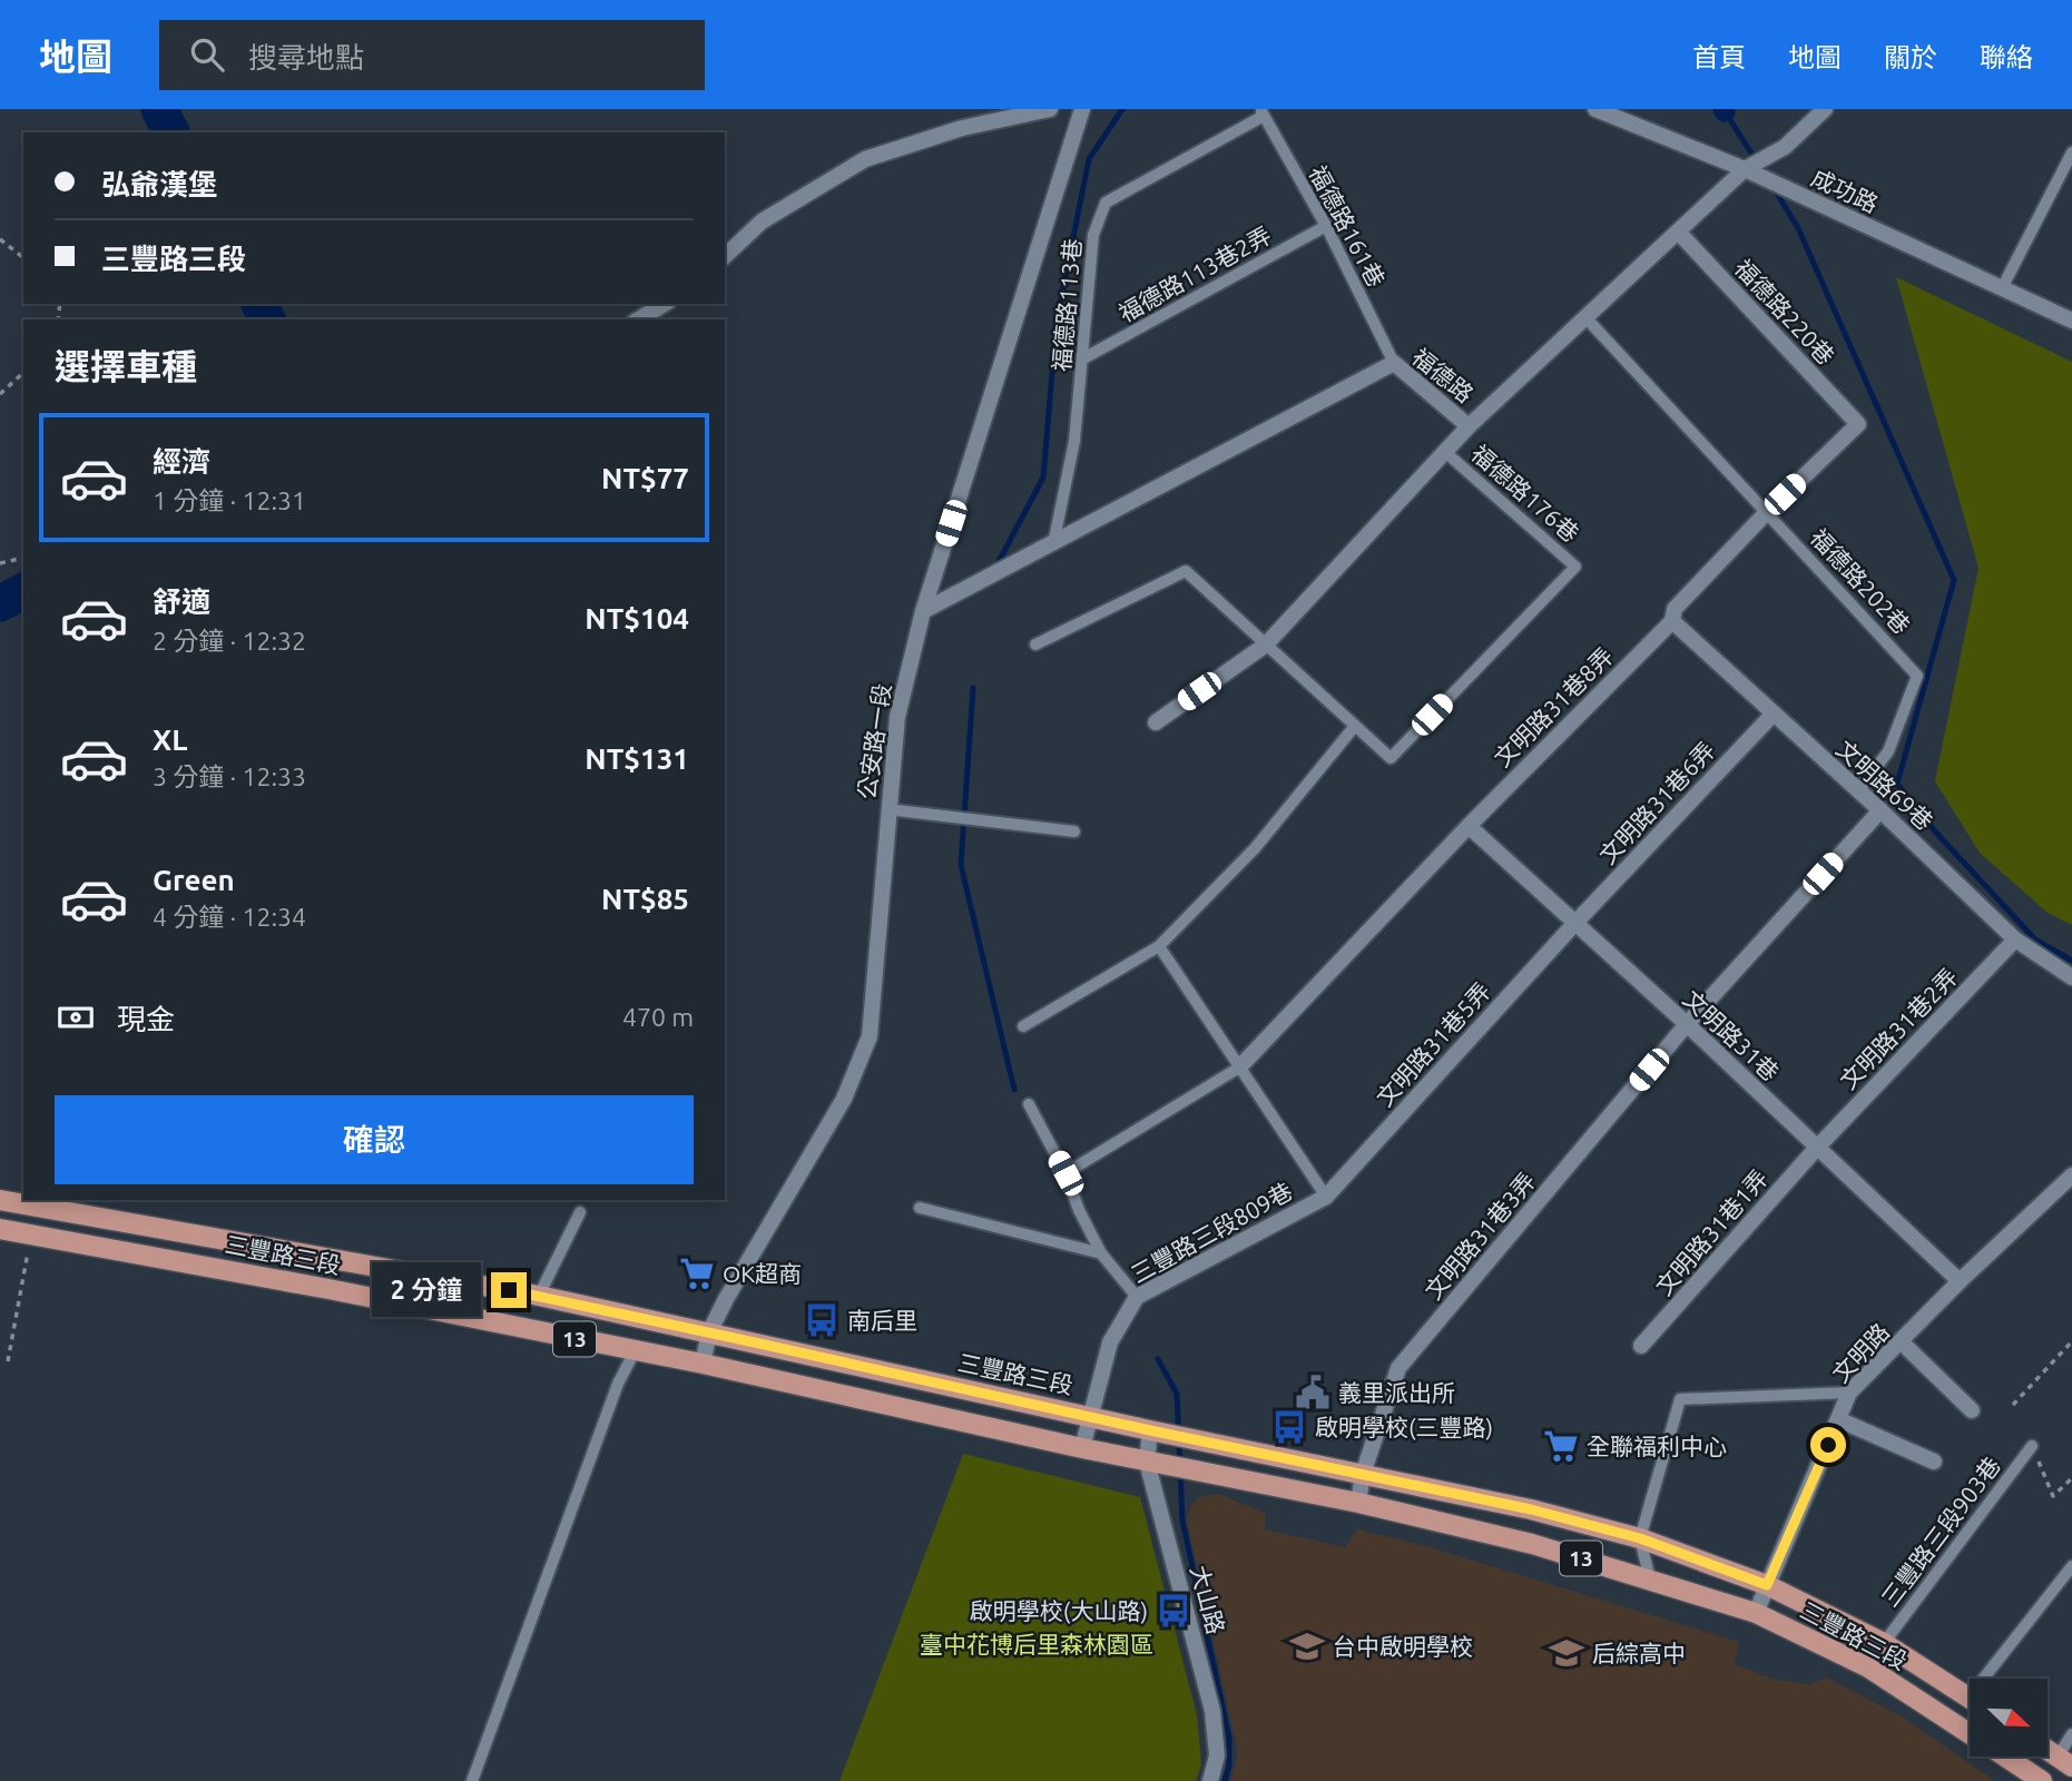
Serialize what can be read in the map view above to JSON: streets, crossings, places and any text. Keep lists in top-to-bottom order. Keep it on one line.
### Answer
{"streets":{"main road":["三豐路三段","13"],"street":["成功路","福德路220巷","福德路","文明路31巷8弄","公安路一段","文明路69巷","文明路31巷6弄","文明路31巷2弄","文明路31巷","文明路31巷5弄","三豐路三段809巷","文明路31巷1弄","文明路31巷3弄","文明路","大山路"],"lane":["福德路161巷","福德路113巷2弄","福德路113巷","福德路176巷","福德路202巷","三豐路三段903巷"]},"crossings":[["成功路","福德路"],["福德路161巷","福德路113巷2弄"],["福德路161巷","福德路113巷"],["福德路161巷","福德路"],["福德路113巷2弄","福德路113巷"],["福德路113巷","福德路"],["福德路220巷","福德路"],["福德路220巷","文明路31巷8弄"],["福德路","福德路202巷"],["福德路","公安路一段"],["福德路202巷","文明路31巷8弄"],["福德路202巷","文明路69巷"],["文明路31巷8弄","文明路69巷"],["文明路31巷8弄","文明路31巷"],["公安路一段","三豐路三段"],["文明路69巷","文明路31巷6弄"],["文明路69巷","文明路31巷2弄"],["文明路69巷","文明路31巷3弄"],["文明路31巷6弄","文明路31巷"],["文明路31巷6弄","文明路31巷5弄"],["文明路31巷2弄","文明路31巷"],["文明路31巷2弄","文明路31巷1弄"],["文明路31巷","文明路31巷5弄"],["文明路31巷","文明路31巷1弄"],["文明路31巷","文明路31巷3弄"],["文明路31巷","文明路"],["文明路31巷5弄","三豐路三段809巷"],["三豐路三段809巷","三豐路三段"],["文明路31巷3弄","三豐路三段"],["三豐路三段","文明路"],["三豐路三段","三豐路三段903巷"],["三豐路三段","大山路"]],"parks":["臺中花博后里森林園區"],"places":{"supermarket":["OK超商","全聯福利中心"],"bus stop":["南后里","啟明學校(三豐路)","啟明學校(大山路)"],"public building":["義里派出所"],"school or university":["台中啟明學校","后綜高中"]},"north":"bottom right","page":{"header":"地圖","search":"搜尋地點","nav":["首頁","地圖","關於","聯絡"],"banner":["弘爺漢堡","三豐路三段"],"heading":"選擇車種","list":[{"name":"經濟","note":"1 分鐘 · 12:31","value":"NT$77"},{"name":"舒適","note":"2 分鐘 · 12:32","value":"NT$104"},{"name":"XL","note":"3 分鐘 · 12:33","value":"NT$131"},{"name":"Green","note":"4 分鐘 · 12:34","value":"NT$85"}],"pay":["現金","470 m"],"buttons":"確認","bubble":"2 分鐘"}}
